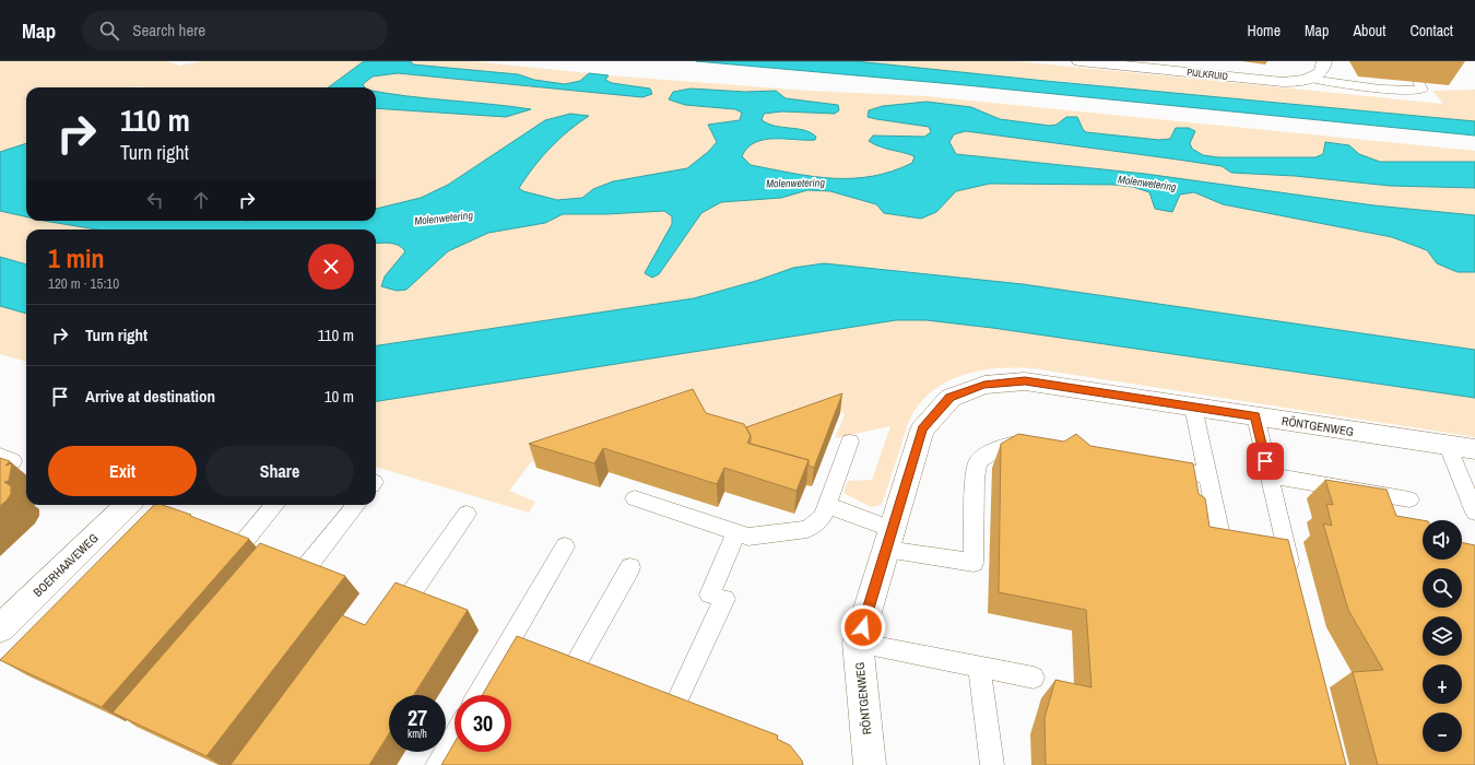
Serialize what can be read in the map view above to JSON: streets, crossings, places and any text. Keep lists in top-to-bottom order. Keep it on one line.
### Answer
{"streets":{"street":["PIJLKRUID","RÖNTGENWEG","BOERHAAVEWEG"]},"water":["Molenwetering"],"page":{"header":"Map","search":"Search here","nav":["Home","Map","About","Contact"],"turn":["110 m","Turn right"],"heading":["1 min","120 m · 15:10"],"list":[{"name":"Turn right","value":"110 m"},{"name":"Arrive at destination","value":"10 m"}],"buttons":["Exit","Share"],"map_buttons":["+","−"],"speed":"27 km/h","limit":"30"}}
